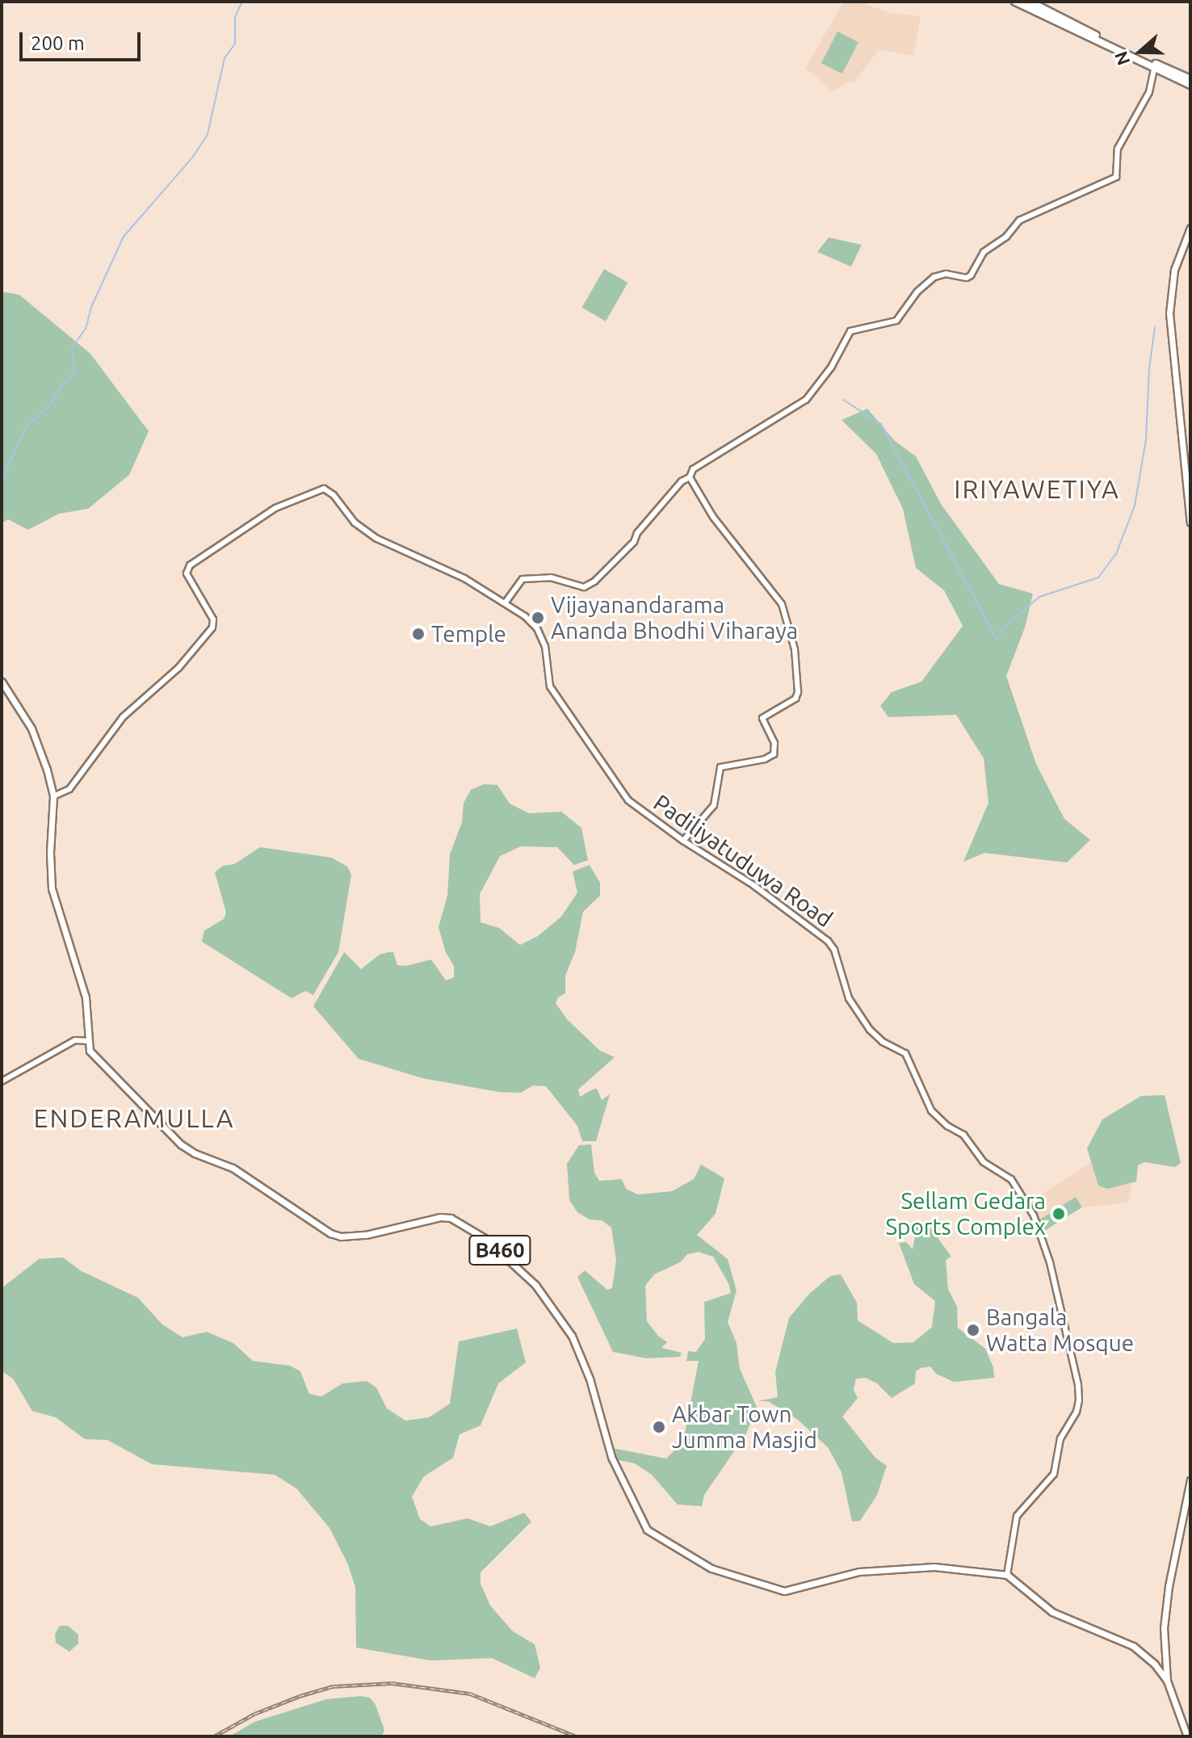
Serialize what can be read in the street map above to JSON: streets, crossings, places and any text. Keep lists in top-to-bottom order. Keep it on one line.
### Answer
{"streets":{"main road":["B460"],"street":["Padiliyatuduwa Road"]},"crossings":[["Padiliyatuduwa Road","B460"]],"districts":["IRIYAWETIYA","ENDERAMULLA"],"places":["Vijayanandarama Ananda Bhodhi Viharaya","Temple","Sellam Gedara Sports Complex","Bangala Watta Mosque","Akbar Town Jumma Masjid"],"scale_bar":"200 m","north":"left"}
